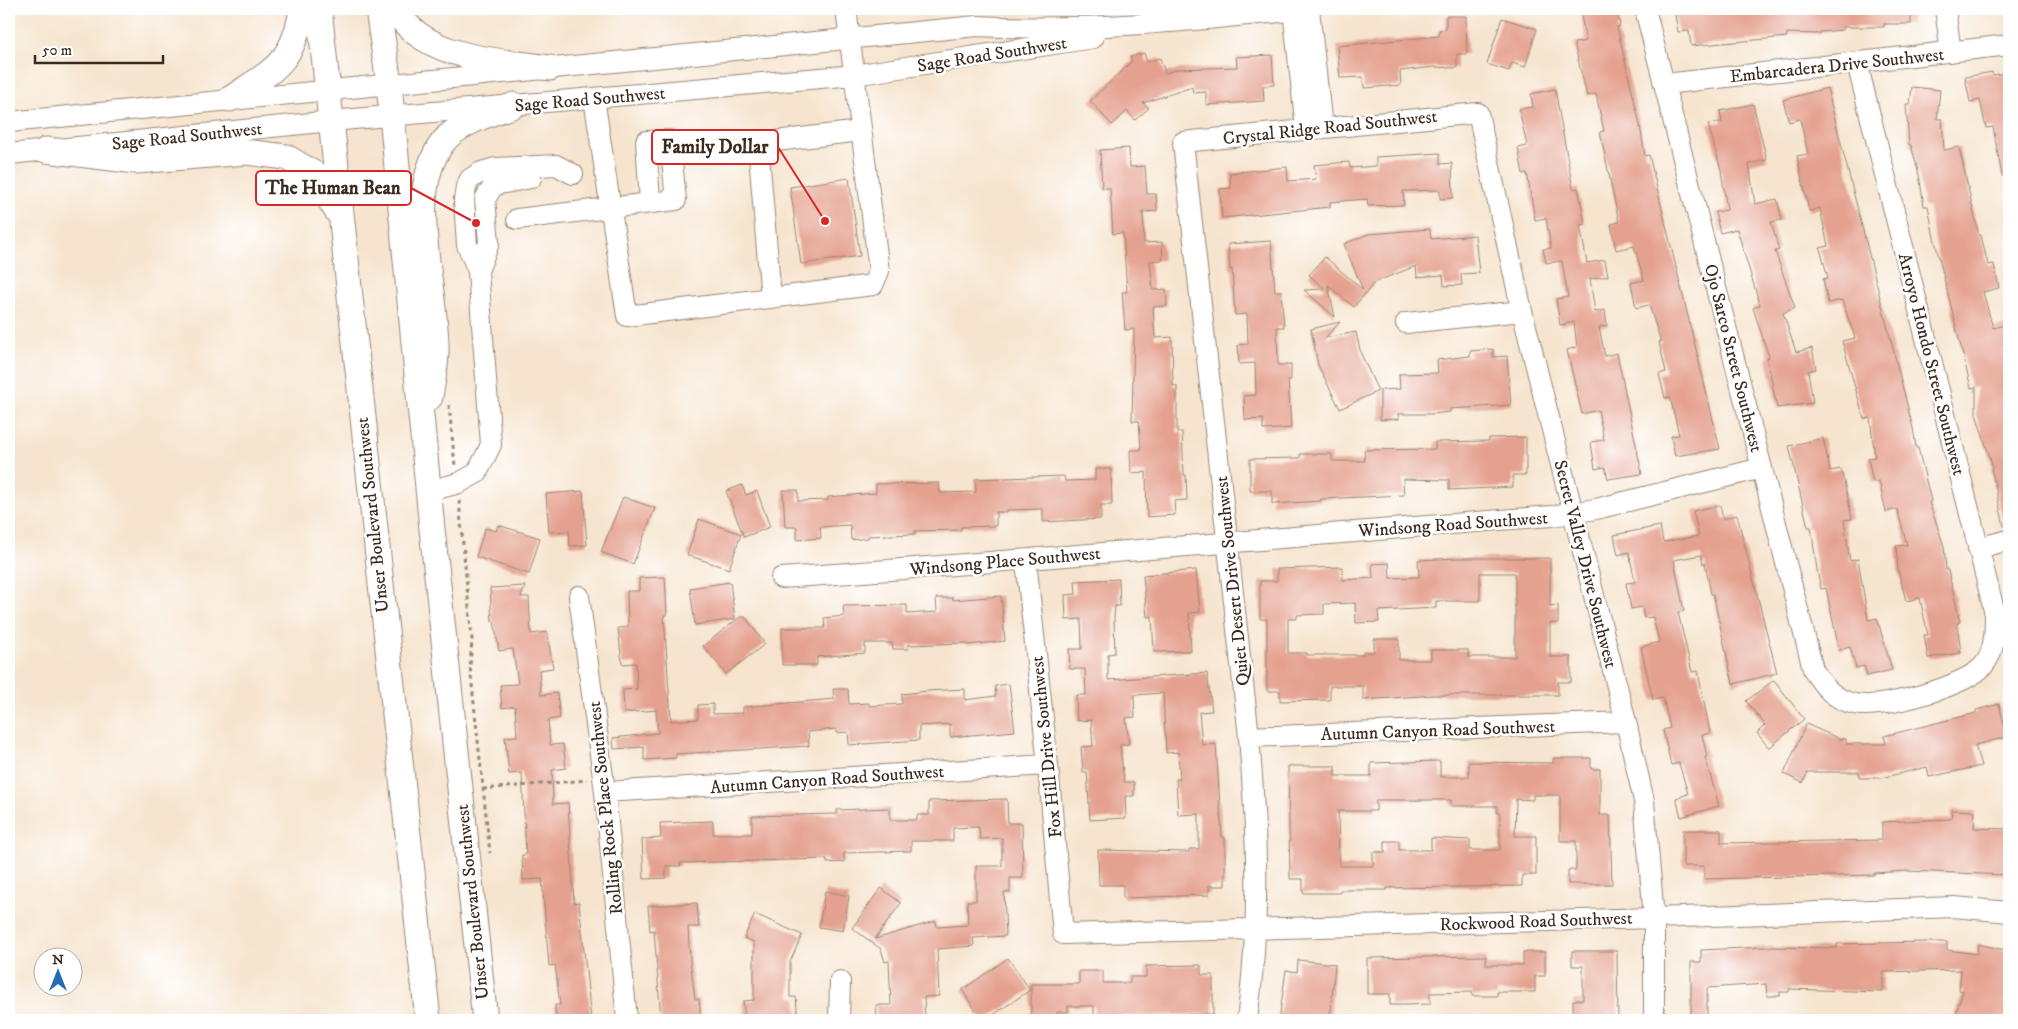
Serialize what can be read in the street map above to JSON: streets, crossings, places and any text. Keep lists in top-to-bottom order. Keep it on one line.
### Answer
{"streets":{"main road":["Unser Boulevard Southwest"],"street":["Sage Road Southwest","Embarcadera Drive Southwest","Crystal Ridge Road Southwest","Ojo Sarco Street Southwest","Arroyo Hondo Street Southwest","Windsong Road Southwest","Windsong Place Southwest","Secret Valley Drive Southwest","Quiet Desert Drive Southwest","Autumn Canyon Road Southwest","Fox Hill Drive Southwest","Rolling Rock Place Southwest","Rockwood Road Southwest"]},"crossings":[["Sage Road Southwest","Unser Boulevard Southwest"],["Embarcadera Drive Southwest","Ojo Sarco Street Southwest"],["Embarcadera Drive Southwest","Arroyo Hondo Street Southwest"],["Crystal Ridge Road Southwest","Secret Valley Drive Southwest"],["Crystal Ridge Road Southwest","Quiet Desert Drive Southwest"],["Ojo Sarco Street Southwest","Arroyo Hondo Street Southwest"],["Ojo Sarco Street Southwest","Windsong Road Southwest"],["Windsong Road Southwest","Windsong Place Southwest"],["Windsong Road Southwest","Secret Valley Drive Southwest"],["Windsong Road Southwest","Quiet Desert Drive Southwest"],["Windsong Place Southwest","Quiet Desert Drive Southwest"],["Windsong Place Southwest","Fox Hill Drive Southwest"],["Secret Valley Drive Southwest","Autumn Canyon Road Southwest"],["Secret Valley Drive Southwest","Rockwood Road Southwest"],["Quiet Desert Drive Southwest","Autumn Canyon Road Southwest"],["Quiet Desert Drive Southwest","Rockwood Road Southwest"],["Autumn Canyon Road Southwest","Fox Hill Drive Southwest"],["Autumn Canyon Road Southwest","Rolling Rock Place Southwest"],["Fox Hill Drive Southwest","Rockwood Road Southwest"]],"places":["Family Dollar","The Human Bean"],"scale_bar":"50 m","north":"top"}
